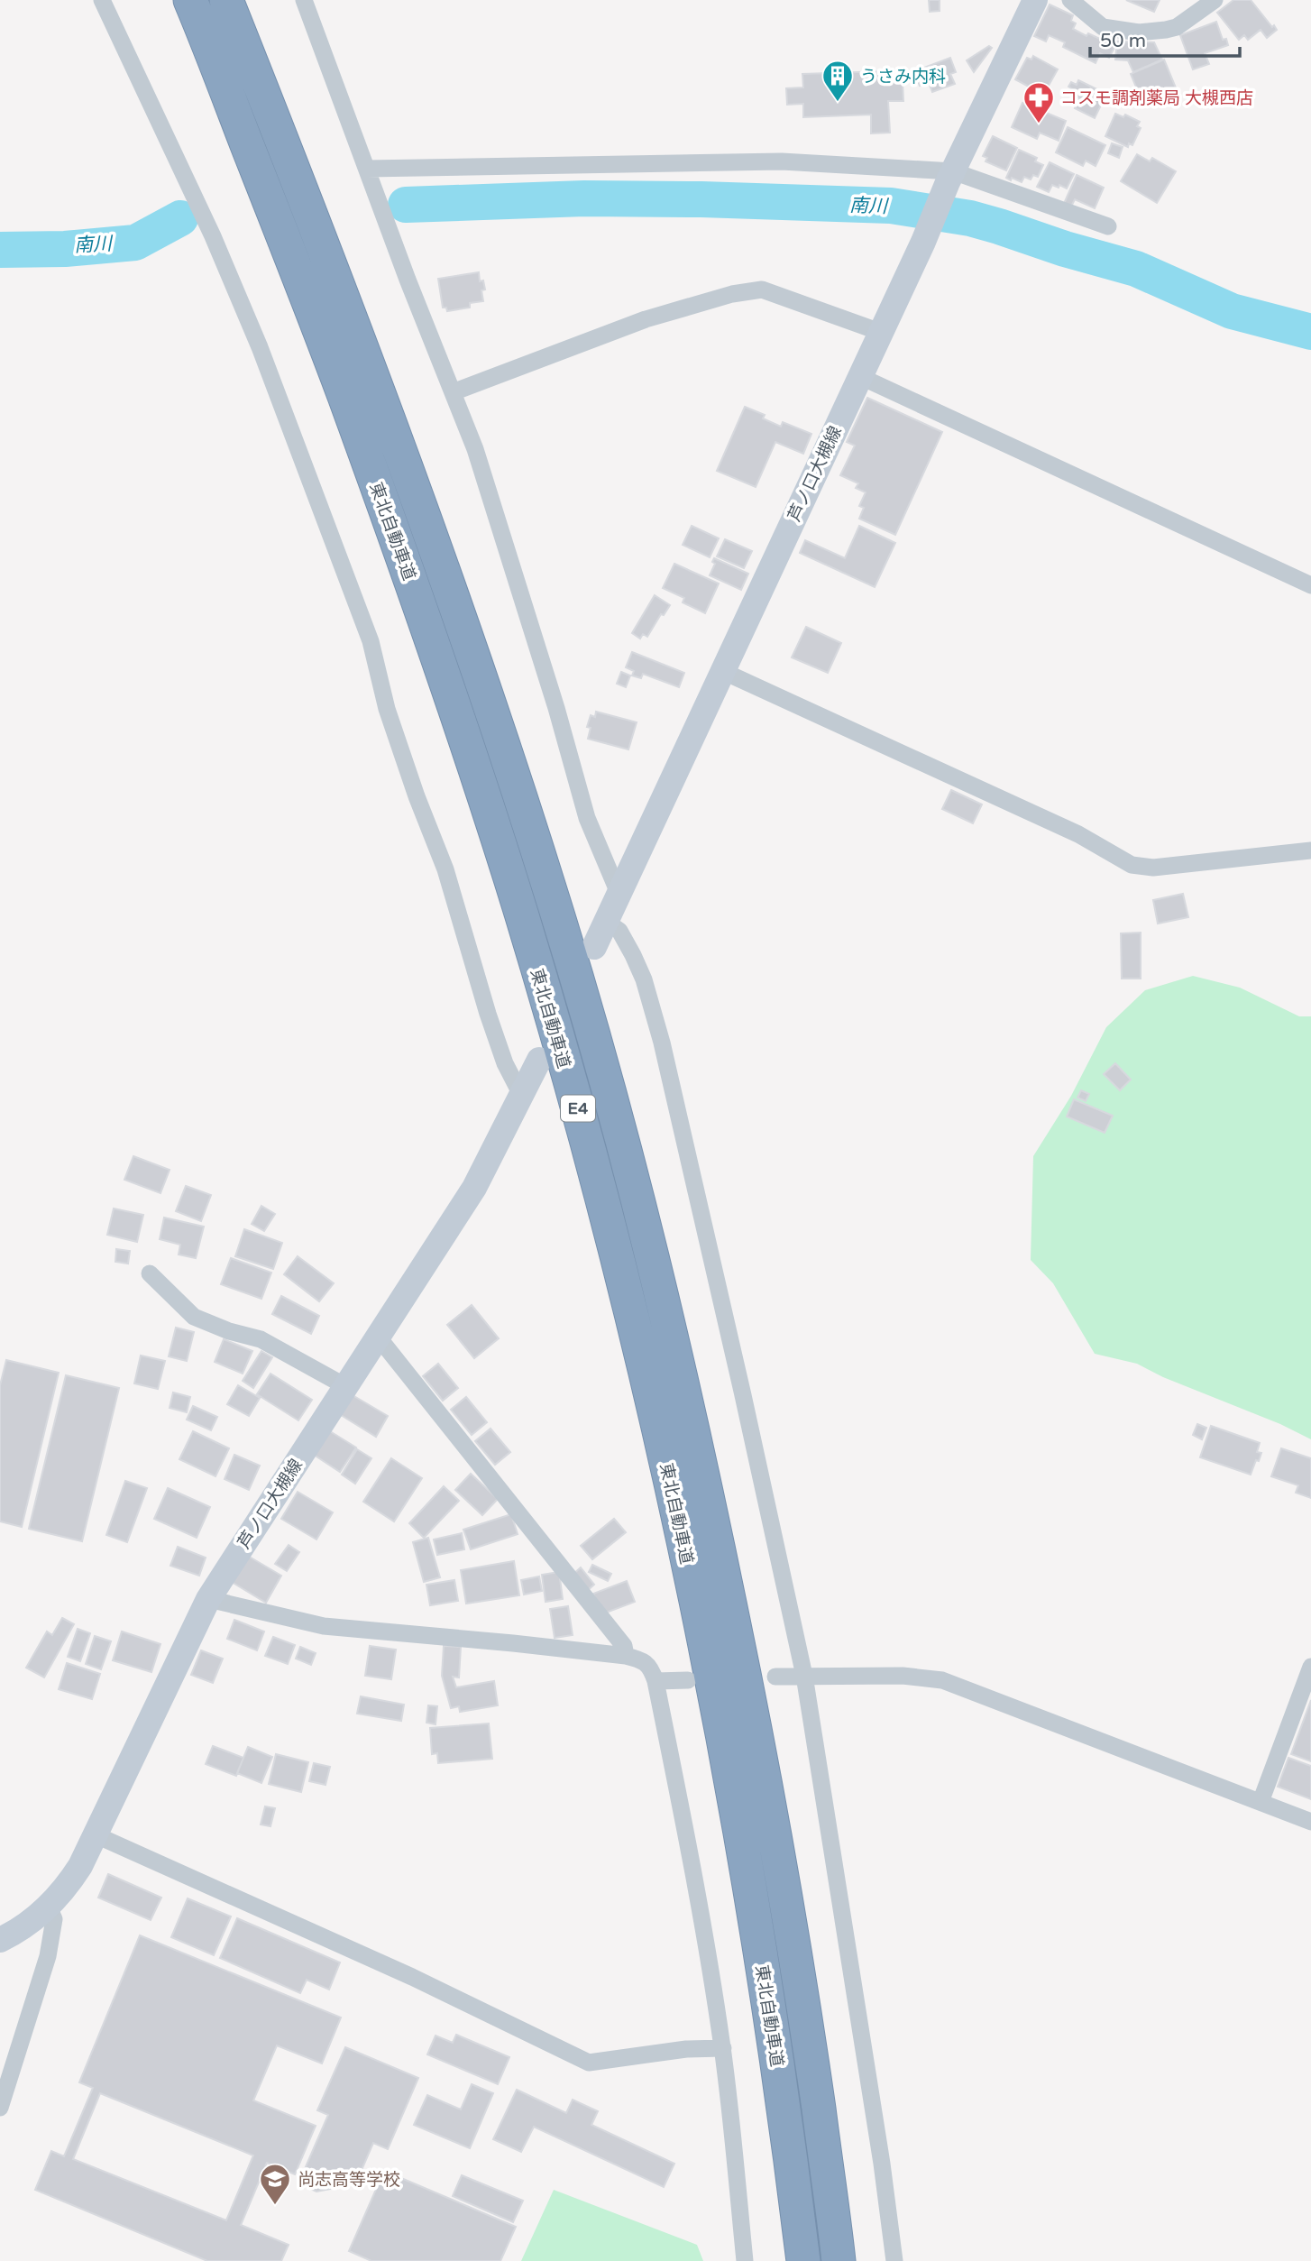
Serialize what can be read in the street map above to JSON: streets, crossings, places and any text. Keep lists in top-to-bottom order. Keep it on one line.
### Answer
{"streets":{"highway":["東北自動車道","E4"],"main road":["芦ノ口大槻線"]},"water":["南川"],"places":{"building":["うさみ内科"],"pharmacy":["コスモ調剤薬局 大槻西店"],"school or university":["尚志高等学校"]},"scale_bar":"50 m"}
